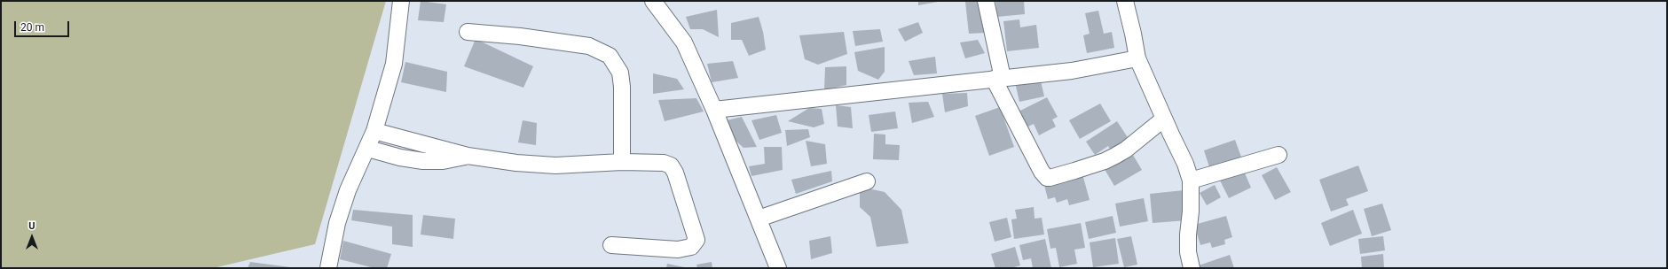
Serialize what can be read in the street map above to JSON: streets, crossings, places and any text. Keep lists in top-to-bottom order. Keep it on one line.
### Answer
{"scale_bar":"20 m","north":"top"}
